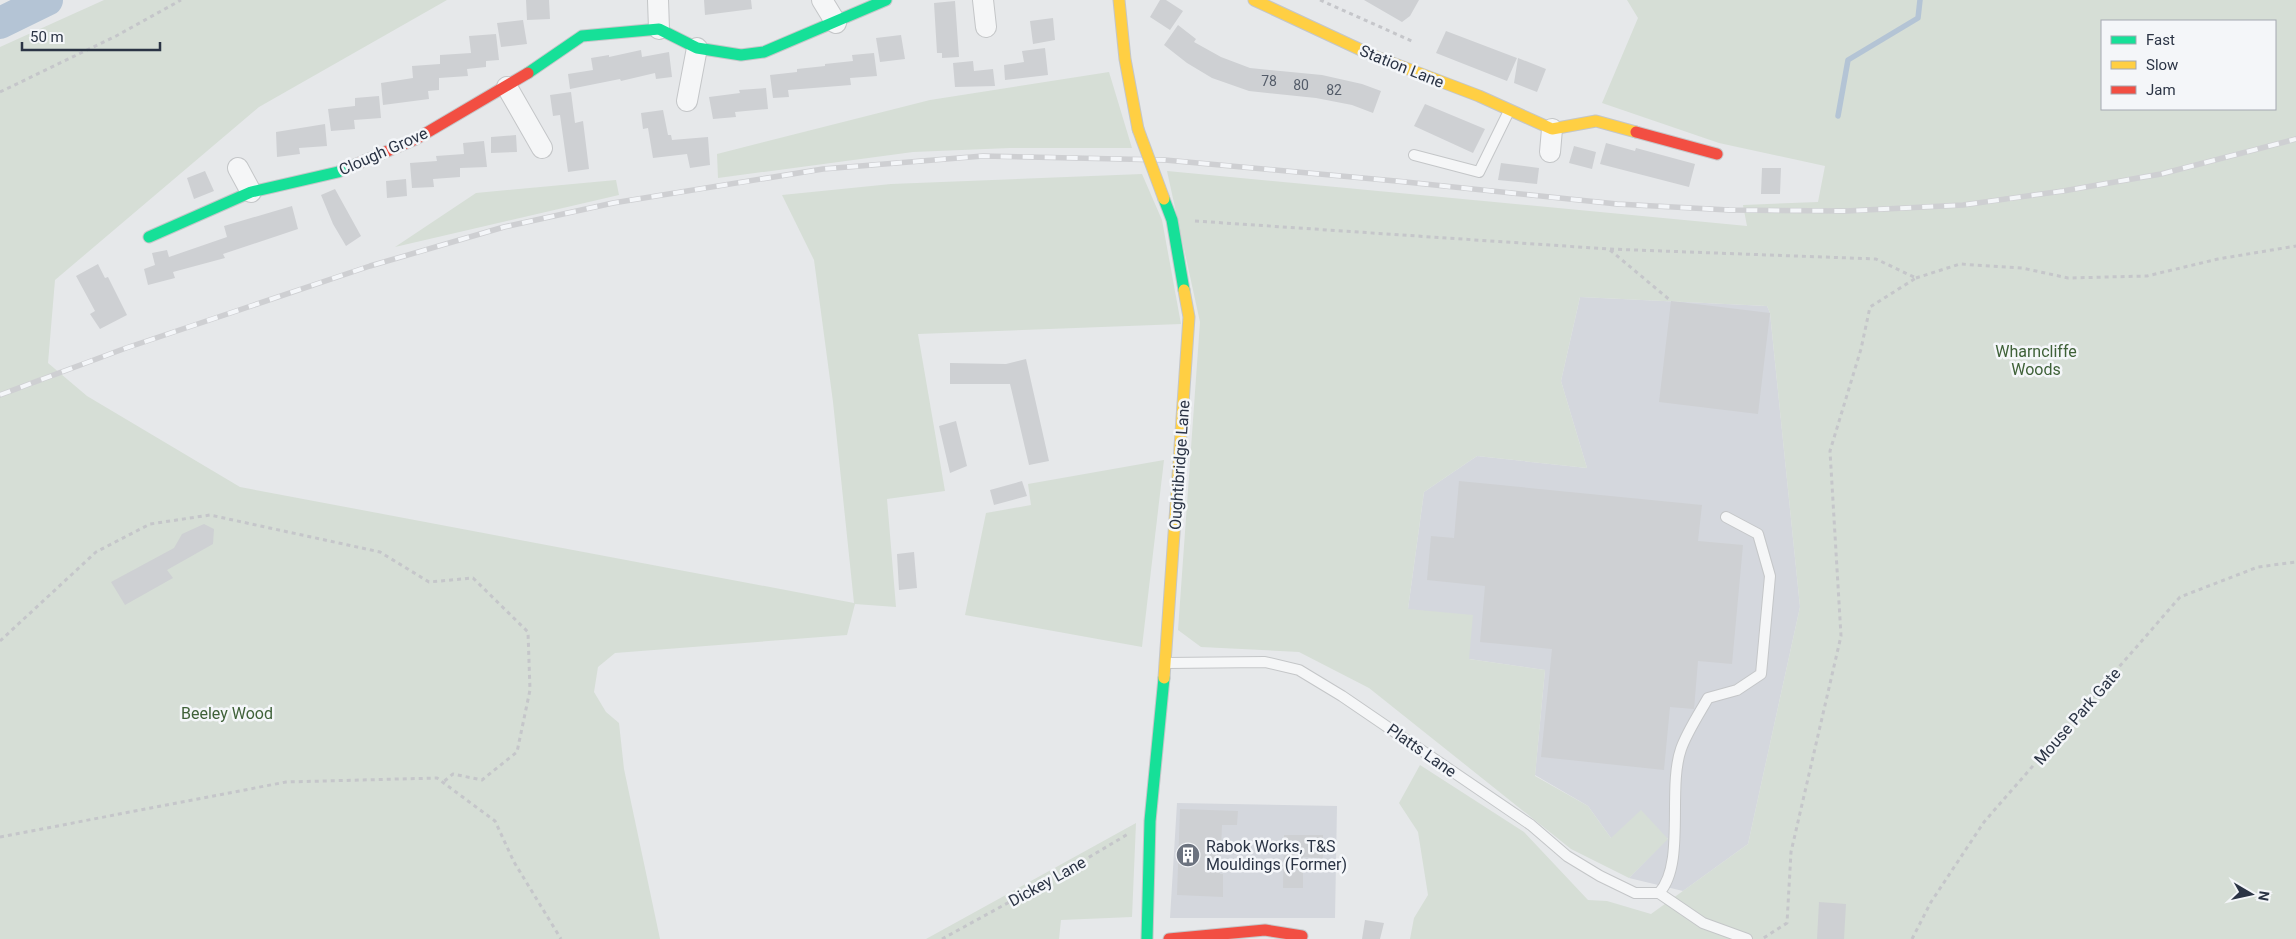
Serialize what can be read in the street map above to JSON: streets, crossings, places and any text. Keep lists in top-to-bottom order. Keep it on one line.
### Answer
{"streets":{"street":["Station Lane","Clough Grove","Oughtibridge Lane"],"lane":["Platts Lane"],"path":["Mouse Park Gate","Dickey Lane"]},"crossings":[["Oughtibridge Lane","Platts Lane"],["Oughtibridge Lane","Dickey Lane"]],"parks":["Wharncliffe Woods","Beeley Wood"],"places":{"building":["Rabok Works, T&S Mouldings (Former)"]},"house_numbers":["78","80","82"],"legend":["Fast","Slow","Jam"],"scale_bar":"50 m","north":"right"}
